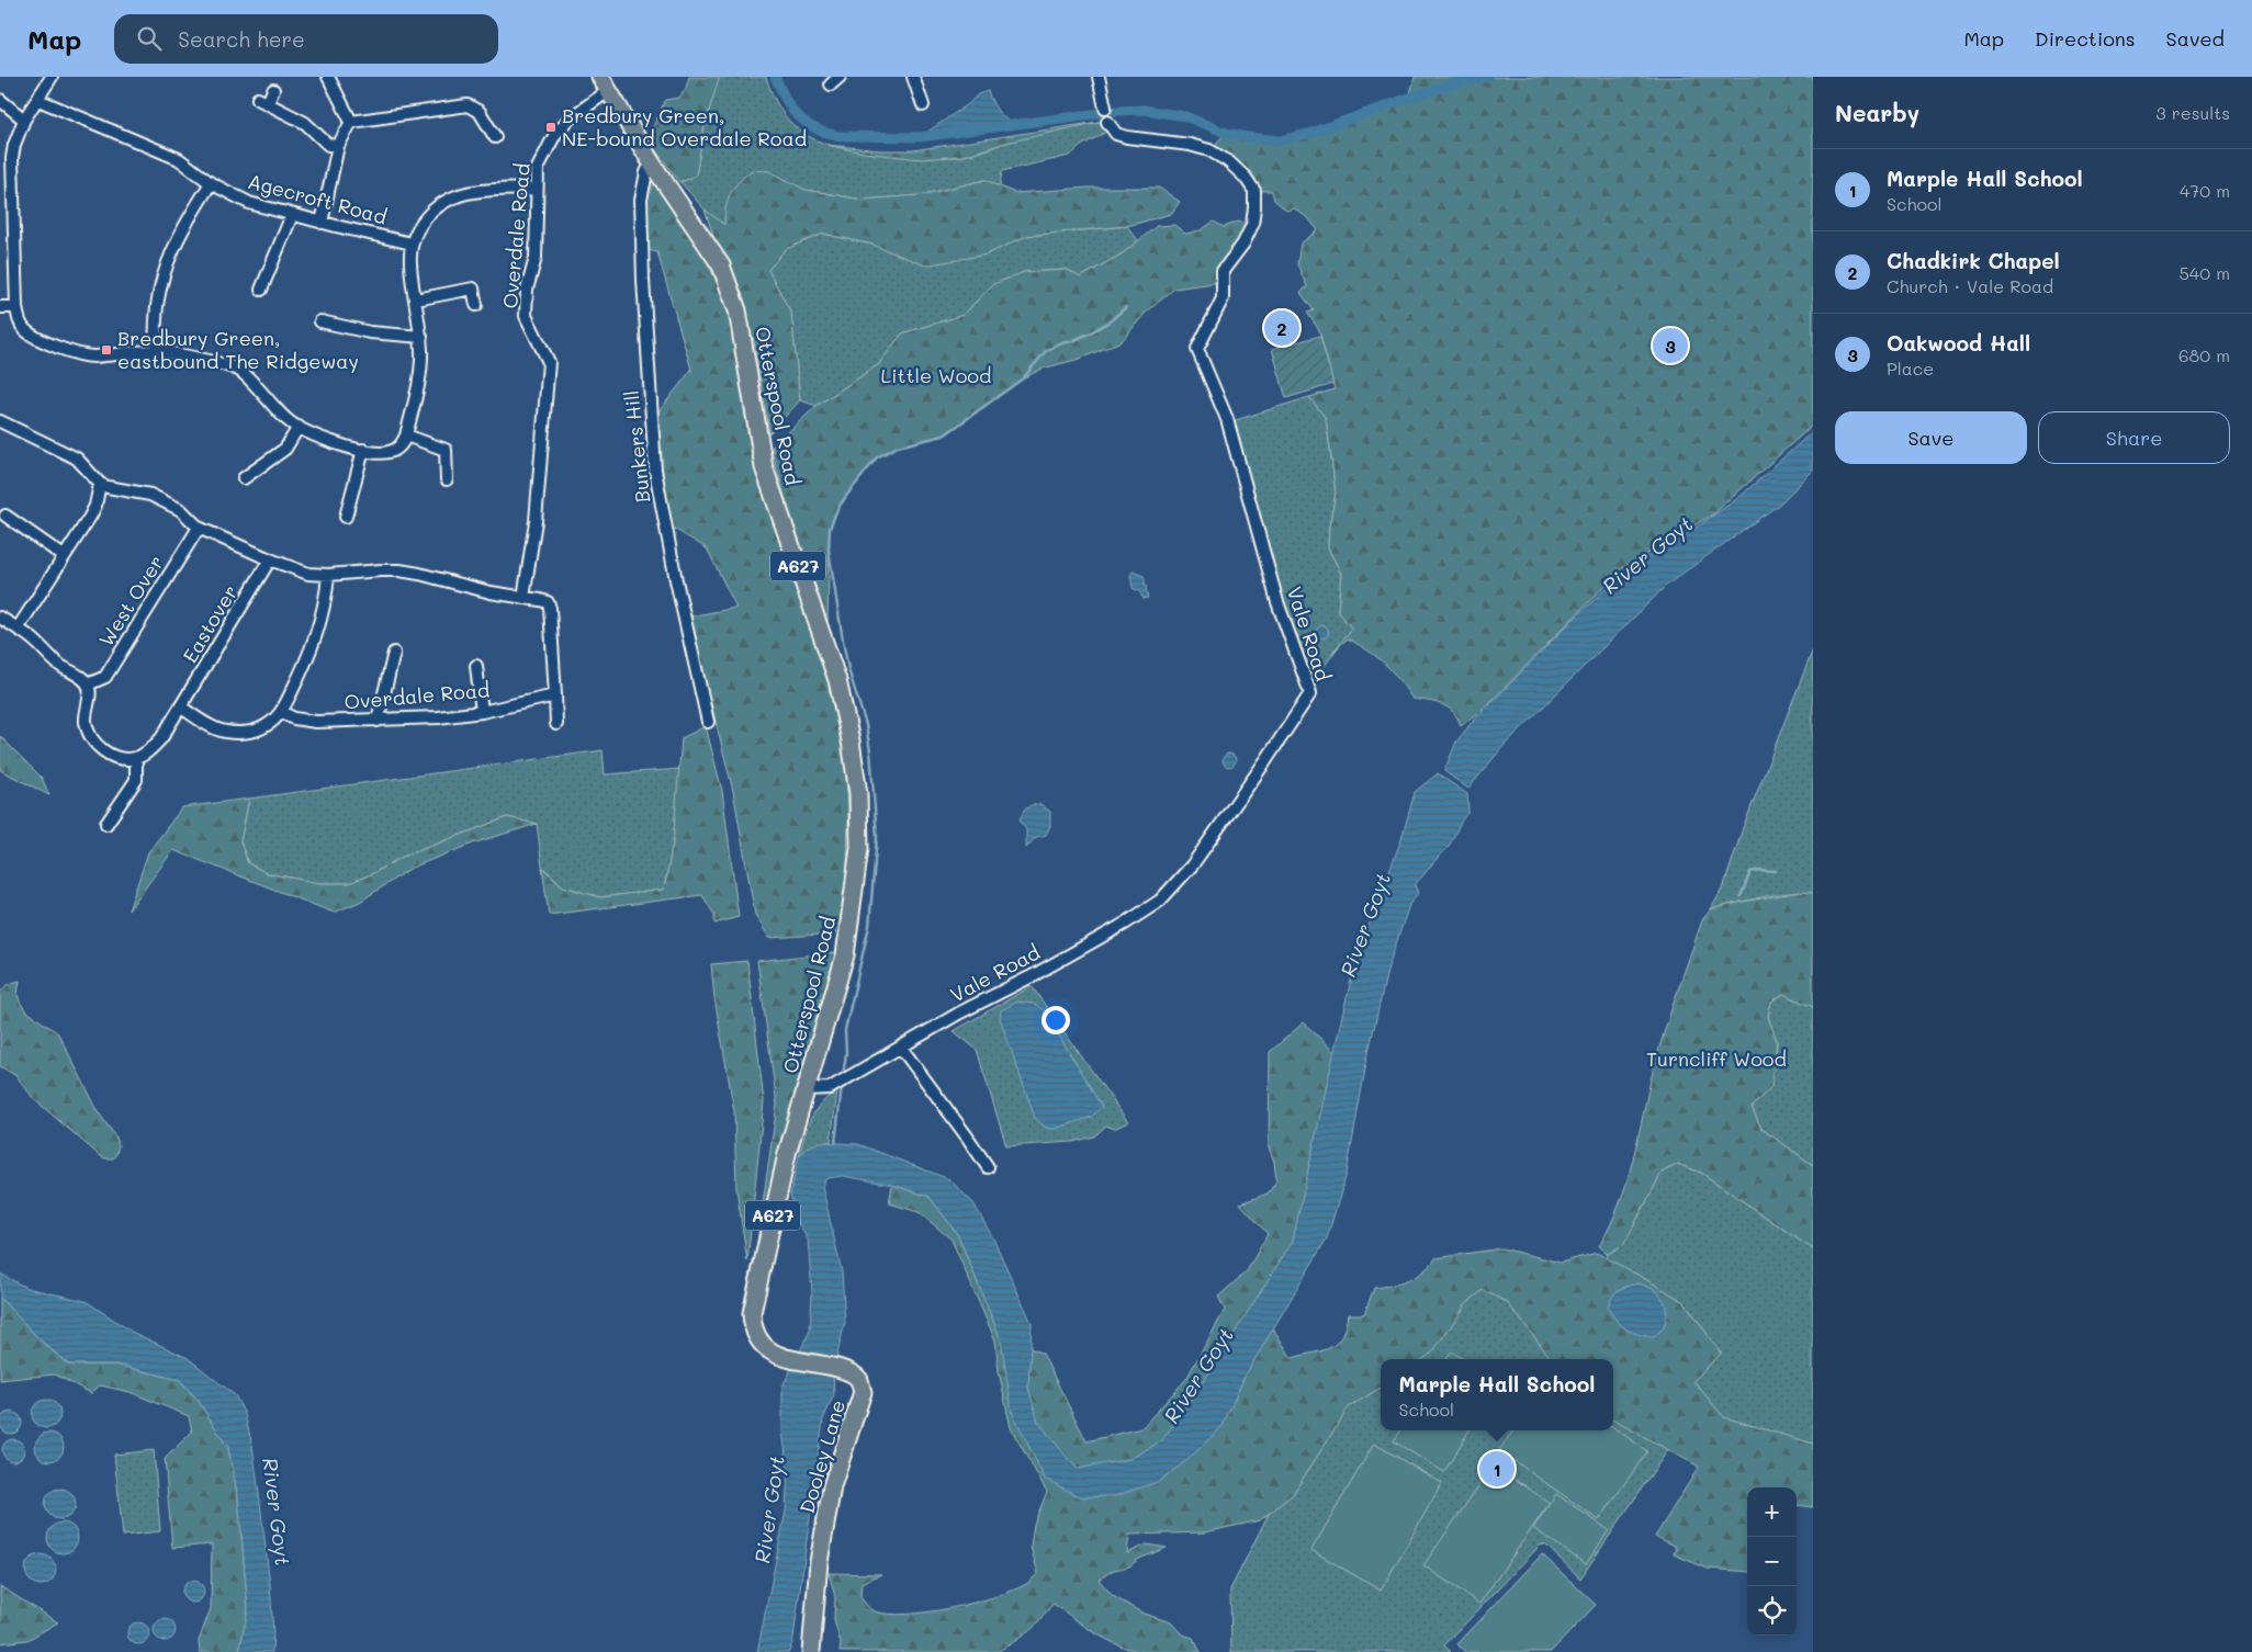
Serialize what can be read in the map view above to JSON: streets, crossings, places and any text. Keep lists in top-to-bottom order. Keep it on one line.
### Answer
{"streets":{"main road":["Otterspool Road","A627","Dooley Lane"],"street":["Agecroft Road","Overdale Road","Bunkers Hill","West Over","Eastover","Vale Road"]},"crossings":[["Overdale Road","A627"],["Otterspool Road","Bunkers Hill"],["Otterspool Road","A627"],["Otterspool Road","Vale Road"],["Otterspool Road","Dooley Lane"],["Bunkers Hill","A627"]],"water":["River Goyt"],"parks":["Little Wood","Turncliff Wood"],"places":{"transit":["Bredbury Green, NE-bound Overdale Road","Bredbury Green, eastbound The Ridgeway"]},"page":{"header":"Map","search":"Search here","nav":["Map","Directions","Saved"],"heading":["Nearby","3 results"],"list":[{"mark":"1","name":"Marple Hall School","note":"School","value":"470 m"},{"mark":"2","name":"Chadkirk Chapel","note":"Church · Vale Road","value":"540 m"},{"mark":"3","name":"Oakwood Hall","note":"Place","value":"680 m"}],"pins":["2","3","1"],"buttons":["Save","Share"],"popup":["Marple Hall School","School"],"map_buttons":["+","−"]}}
